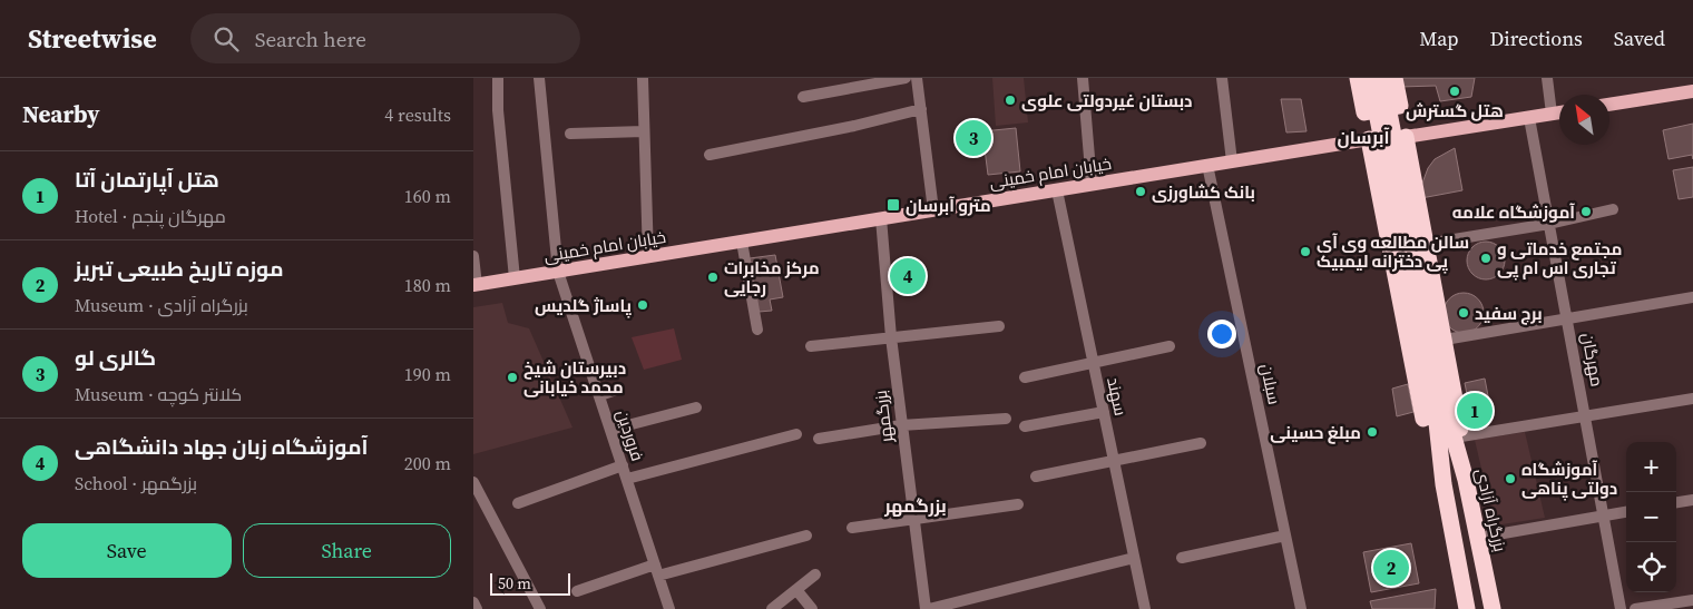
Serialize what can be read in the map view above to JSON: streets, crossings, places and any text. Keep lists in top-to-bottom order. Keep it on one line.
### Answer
{"streets":{"highway":["بزرگراه آزادی"],"main road":["خیابان امام خمینی"],"street":["مهرگان","سبلان","سهند","بزرگمهر","فروردین"]},"crossings":[["خیابان امام خمینی","مهرگان"],["خیابان امام خمینی","سبلان"],["خیابان امام خمینی","سهند"],["خیابان امام خمینی","بزرگمهر"],["خیابان امام خمینی","فروردین"]],"districts":["آبرسان","بزرگمهر"],"places":{"other":["هتل گسترش","دبستان غیردولتی علوی","بانک کشاورزی","آموزشگاه علامه","سالن مطالعه وی آی پی دخترانه لیمبیک","مجتمع خدماتی و تجاری اس ام پی","مرکز مخابرات رجایی","پاساژ گلدیس","برج سفید","دبیرستان شیخ محمد خیابانی","مبلغ حسینی","آموزشگاه دولتی پناهی"],"transit":["مترو آبرسان"]},"scale_bar":"50 m","north":"top left","page":{"header":"Streetwise","search":"Search here","nav":["Map","Directions","Saved"],"heading":["Nearby","4 results"],"pins":["3","4","1","2"],"list":[{"mark":"1","name":"هتل آپارتمان آتا","note":"Hotel · مهرگان پنجم","value":"160 m"},{"mark":"2","name":"موزه تاریخ طبیعی تبریز","note":"Museum · بزرگراه آزادی","value":"180 m"},{"mark":"3","name":"گالری لو","note":"Museum · کلانتر کوچه","value":"190 m"},{"mark":"4","name":"آموزشگاه زبان جهاد دانشگاهی","note":"School · بزرگمهر","value":"200 m"}],"map_buttons":["+","−"],"buttons":["Save","Share"],"scale":"50 m"}}
